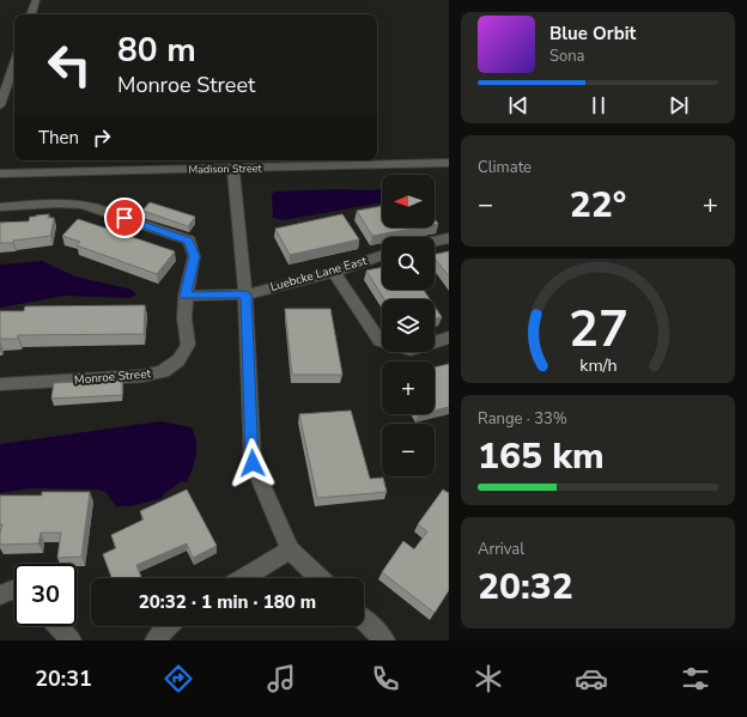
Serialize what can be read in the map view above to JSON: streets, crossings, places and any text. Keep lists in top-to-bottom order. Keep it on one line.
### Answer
{"streets":{"street":["Madison Street","Luebcke Lane East","Monroe Street"]},"north":"left","page":{"turn":["80 m","Monroe Street"],"song":["Blue Orbit","Sona"],"then":"Then","tile":["Climate",["Range · 33%","165 km"],["Arrival","20:32"]],"map_buttons":["+","−"],"heat":["−","22°","+"],"limit":"30","trip":"20:32 · 1 min · 180 m","tabs":"20:31","gauge":["27","km/h"]}}
